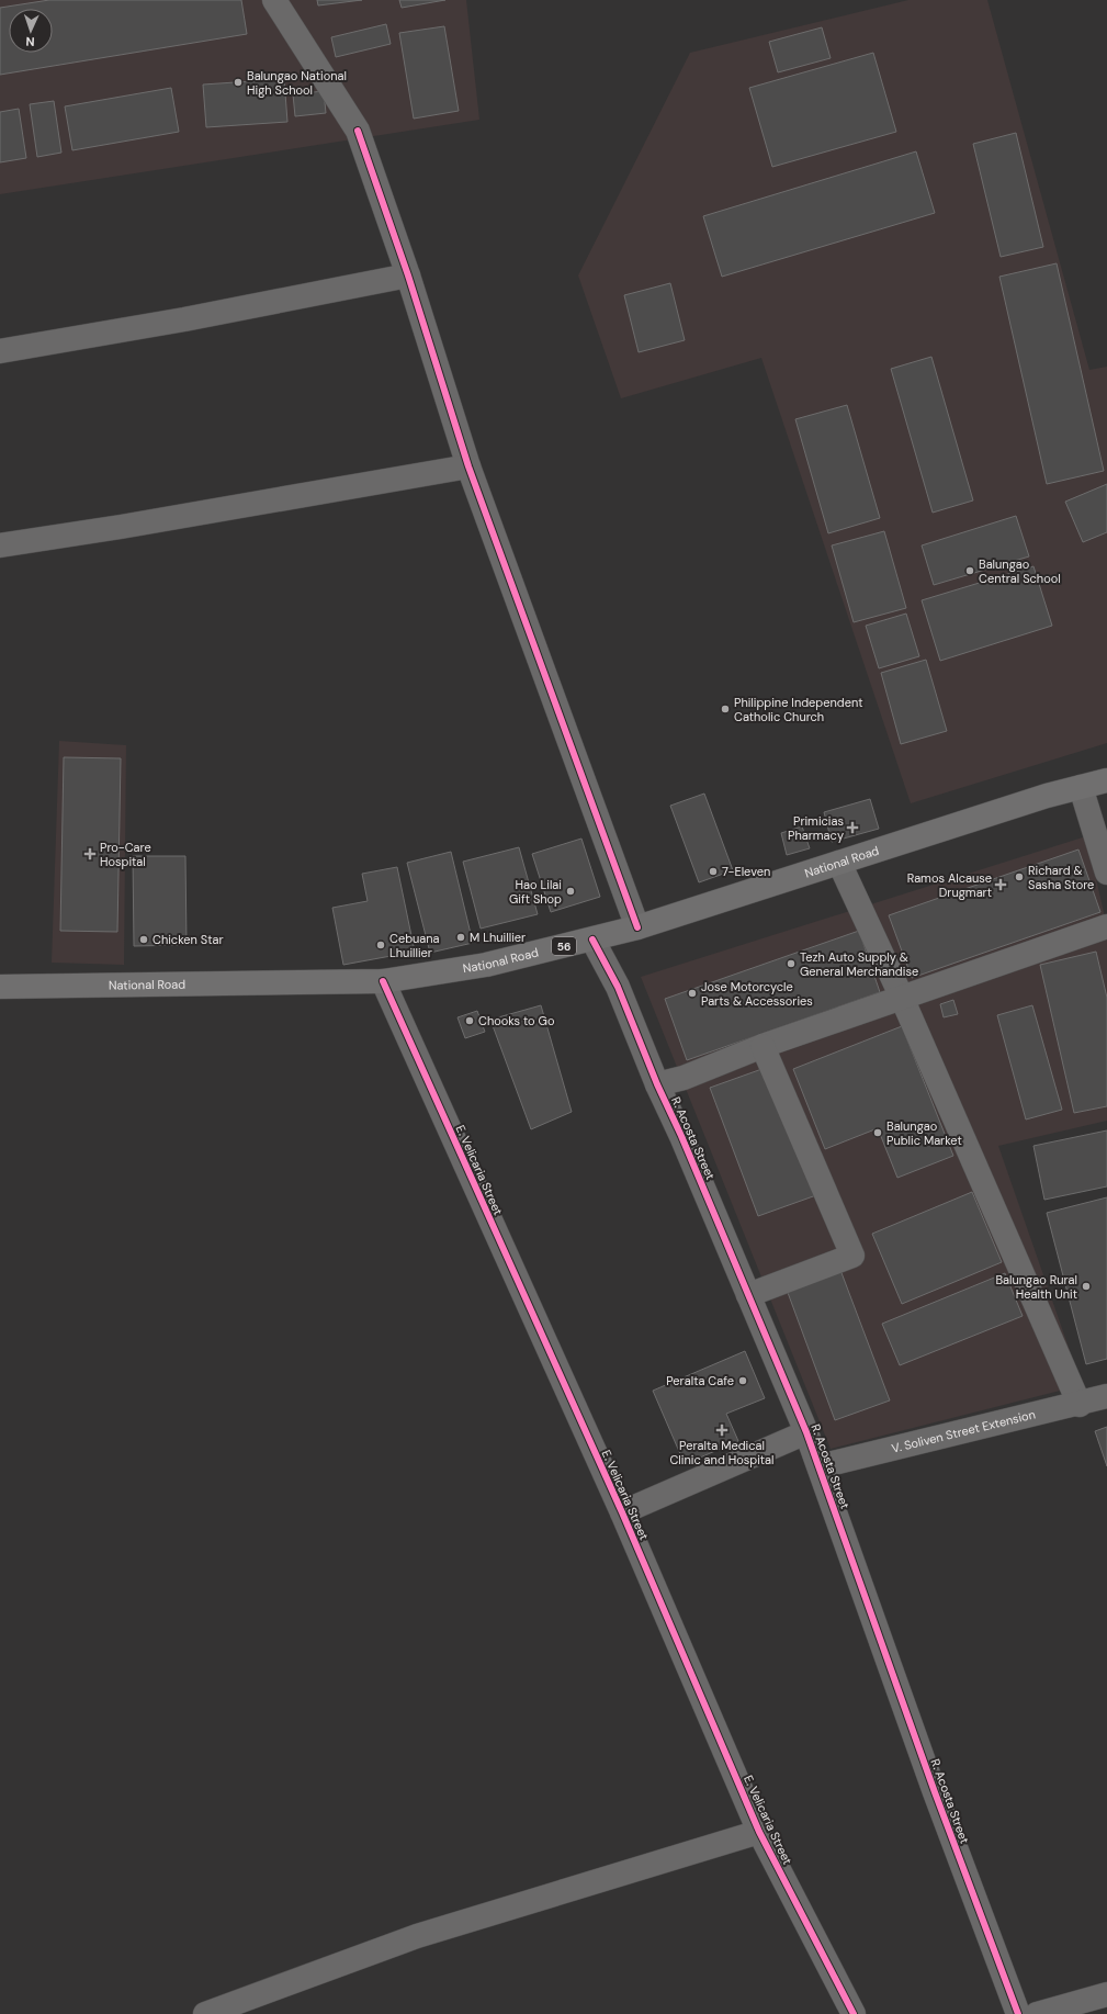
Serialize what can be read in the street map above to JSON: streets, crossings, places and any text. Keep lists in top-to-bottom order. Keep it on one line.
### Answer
{"streets":{"highway":["National Road","56"],"street":["R. Acosta Street","E. Velicaria Street","V. Soliven Street Extension"]},"crossings":[["National Road","R. Acosta Street"],["National Road","E. Velicaria Street"],["R. Acosta Street","V. Soliven Street Extension"]],"places":{"other":["Balungao National High School","Balungao Central School","Philippine Independent Catholic Church","7-Eleven","Richard & Sasha Store","Hao Lilai Gift Shop","M Lhuillier","Chicken Star","Cebuana Lhuillier","Tezh Auto Supply & General Merchandise","Jose Motorcycle Parts & Accessories","Chooks to Go","Balungao Public Market","Balungao Rural Health Unit","Peralta Cafe"],"health":["Primicias Pharmacy","Pro-Care Hospital","Ramos Alcause Drugmart","Peralta Medical Clinic and Hospital"]},"north":"bottom"}
